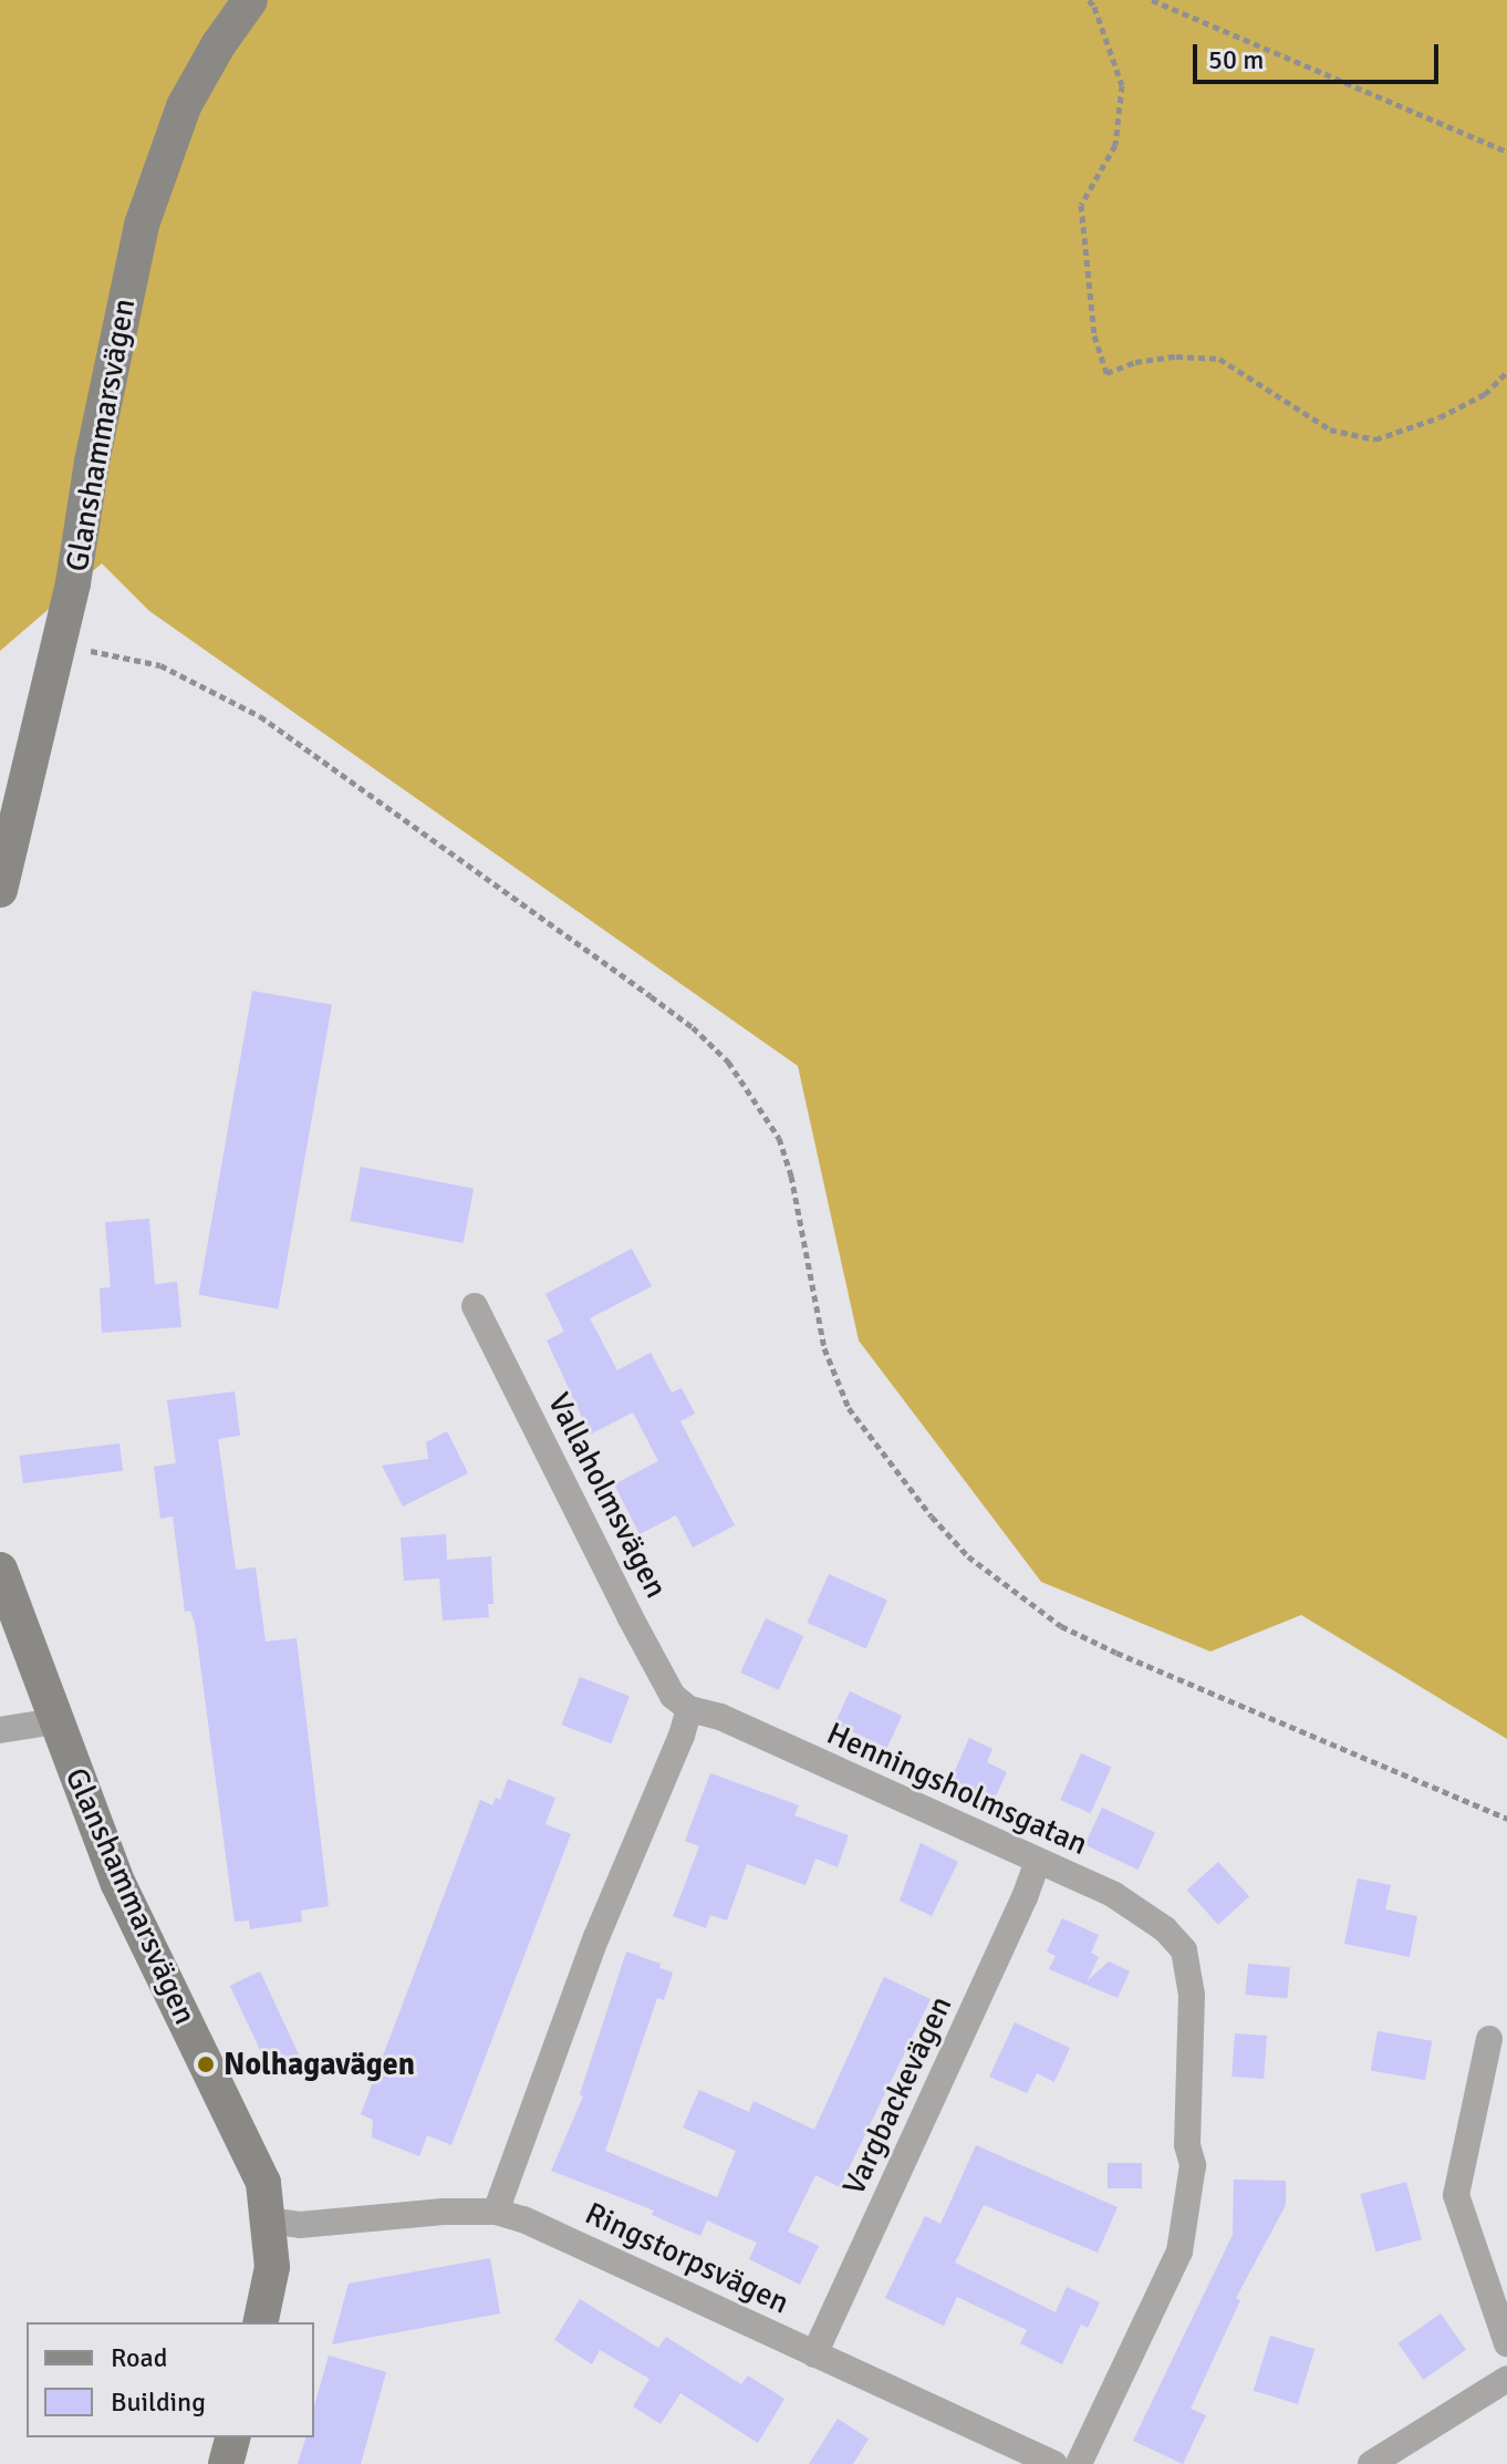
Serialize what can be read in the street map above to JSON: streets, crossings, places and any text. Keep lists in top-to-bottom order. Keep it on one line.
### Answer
{"streets":{"street":["Glanshammarsvägen","Vallaholmsvägen","Henningsholmsgatan","Vargbackevägen","Ringstorpsvägen"]},"crossings":[["Glanshammarsvägen","Ringstorpsvägen"],["Vallaholmsvägen","Henningsholmsgatan"],["Henningsholmsgatan","Vargbackevägen"],["Vargbackevägen","Ringstorpsvägen"]],"places":["Nolhagavägen"],"legend":["Road","Building"],"scale_bar":"50 m"}
